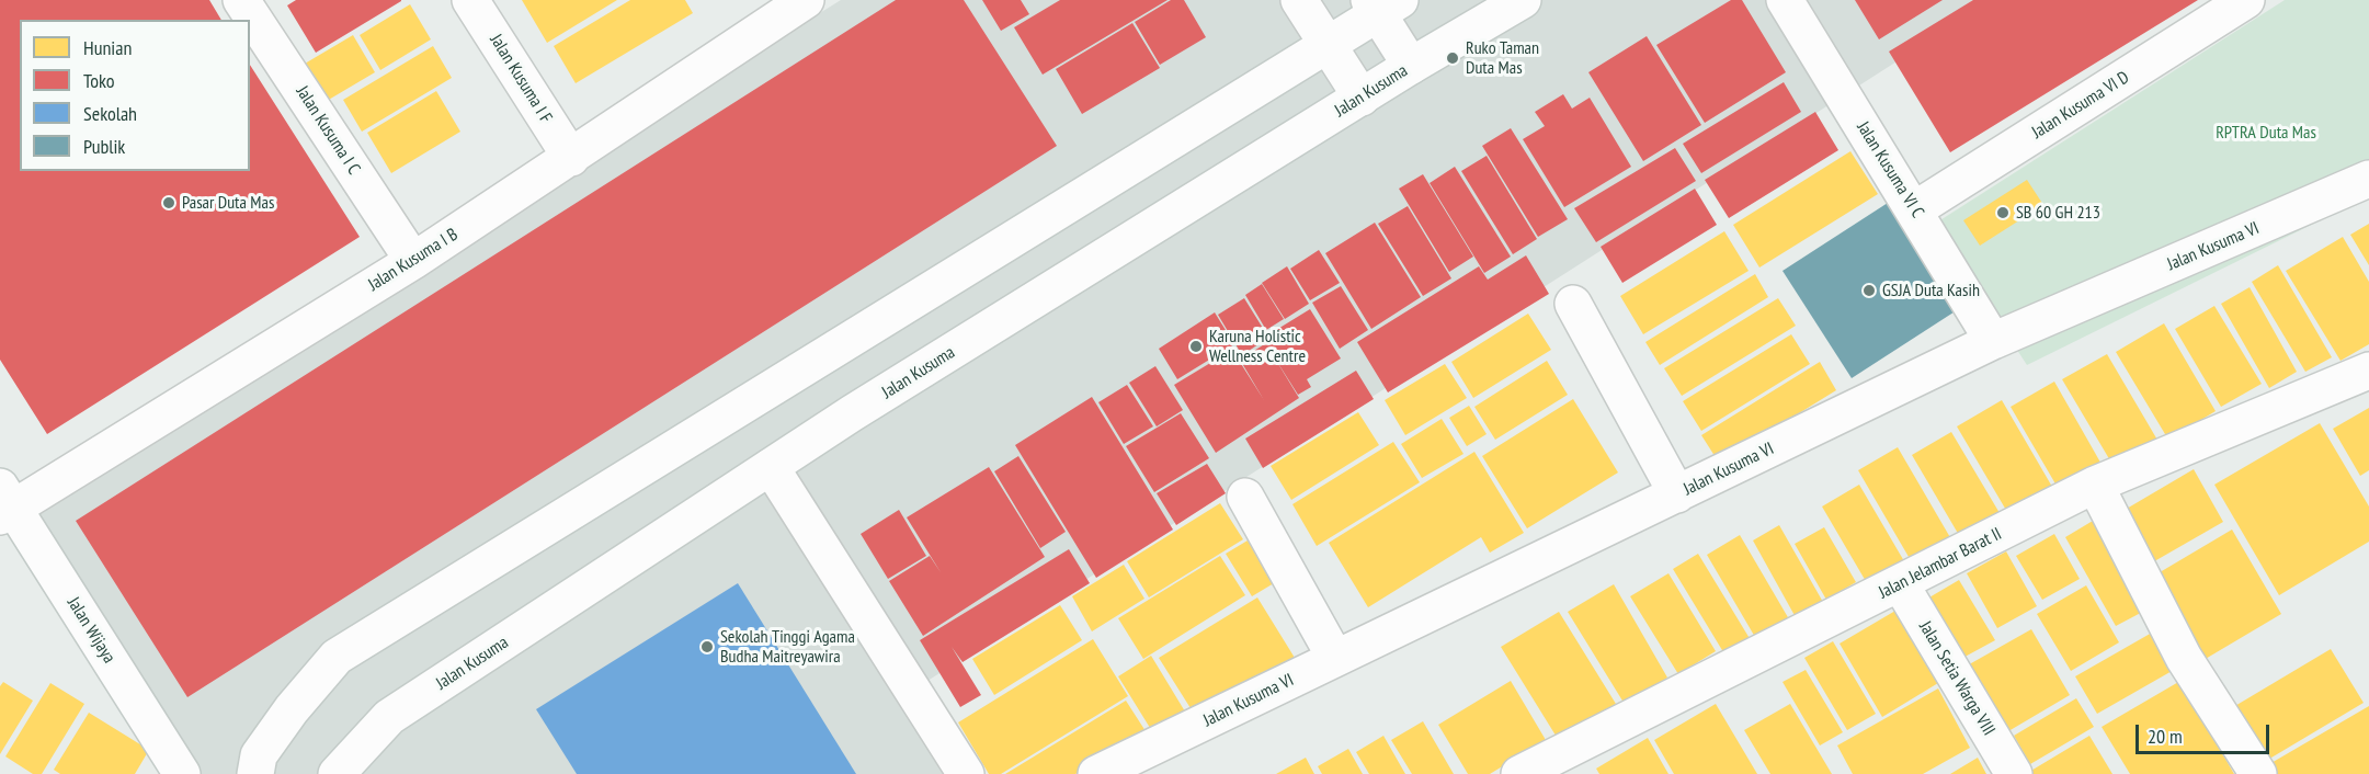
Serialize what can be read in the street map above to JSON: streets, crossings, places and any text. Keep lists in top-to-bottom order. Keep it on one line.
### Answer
{"streets":{"street":["Jalan Kusuma I F","Jalan Kusuma","Jalan Kusuma VI D","Jalan Kusuma I C","Jalan Kusuma VI C","Jalan Kusuma VI","Jalan Kusuma I B","Jalan Jelambar Barat II","Jalan Wijaya","Jalan Setia Warga VIII"]},"crossings":[["Jalan Kusuma I F","Jalan Kusuma I B"],["Jalan Kusuma VI D","Jalan Kusuma VI C"],["Jalan Kusuma I C","Jalan Kusuma I B"],["Jalan Kusuma VI C","Jalan Kusuma VI"],["Jalan Kusuma I B","Jalan Wijaya"],["Jalan Jelambar Barat II","Jalan Setia Warga VIII"]],"parks":["RPTRA Duta Mas"],"places":["Ruko Taman Duta Mas","Pasar Duta Mas","SB 60 GH 213","GSJA Duta Kasih","Karuna Holistic Wellness Centre","Sekolah Tinggi Agama Budha Maitreyawira"],"legend":["Hunian","Toko","Sekolah","Publik"],"scale_bar":"20 m"}
